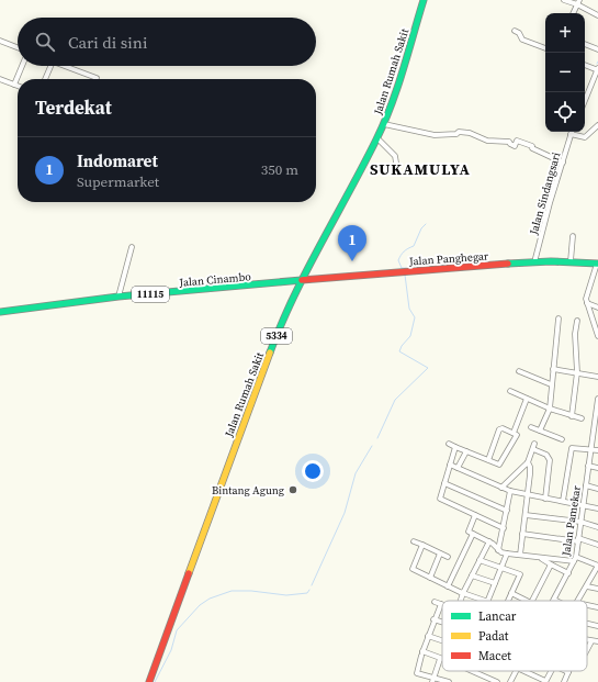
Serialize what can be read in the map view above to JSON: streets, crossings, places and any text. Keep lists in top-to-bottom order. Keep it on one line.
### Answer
{"streets":{"main road":["Jalan Rumah Sakit","Jalan Panghegar","Jalan Cinambo","11115","5334"],"street":["Jalan Sindangsari","Jalan Pamekar"]},"crossings":[["Jalan Rumah Sakit","Jalan Panghegar"],["Jalan Rumah Sakit","Jalan Cinambo"],["Jalan Sindangsari","Jalan Panghegar"],["Jalan Panghegar","Jalan Cinambo"]],"districts":["SUKAMULYA"],"places":["Bintang Agung"],"legend":["Lancar","Padat","Macet"],"page":{"map_buttons":["+","−"],"search":"Cari di sini","heading":"Terdekat","list":[{"mark":"1","name":"Indomaret","note":"Supermarket","value":"350 m"}],"pins":"1"}}
